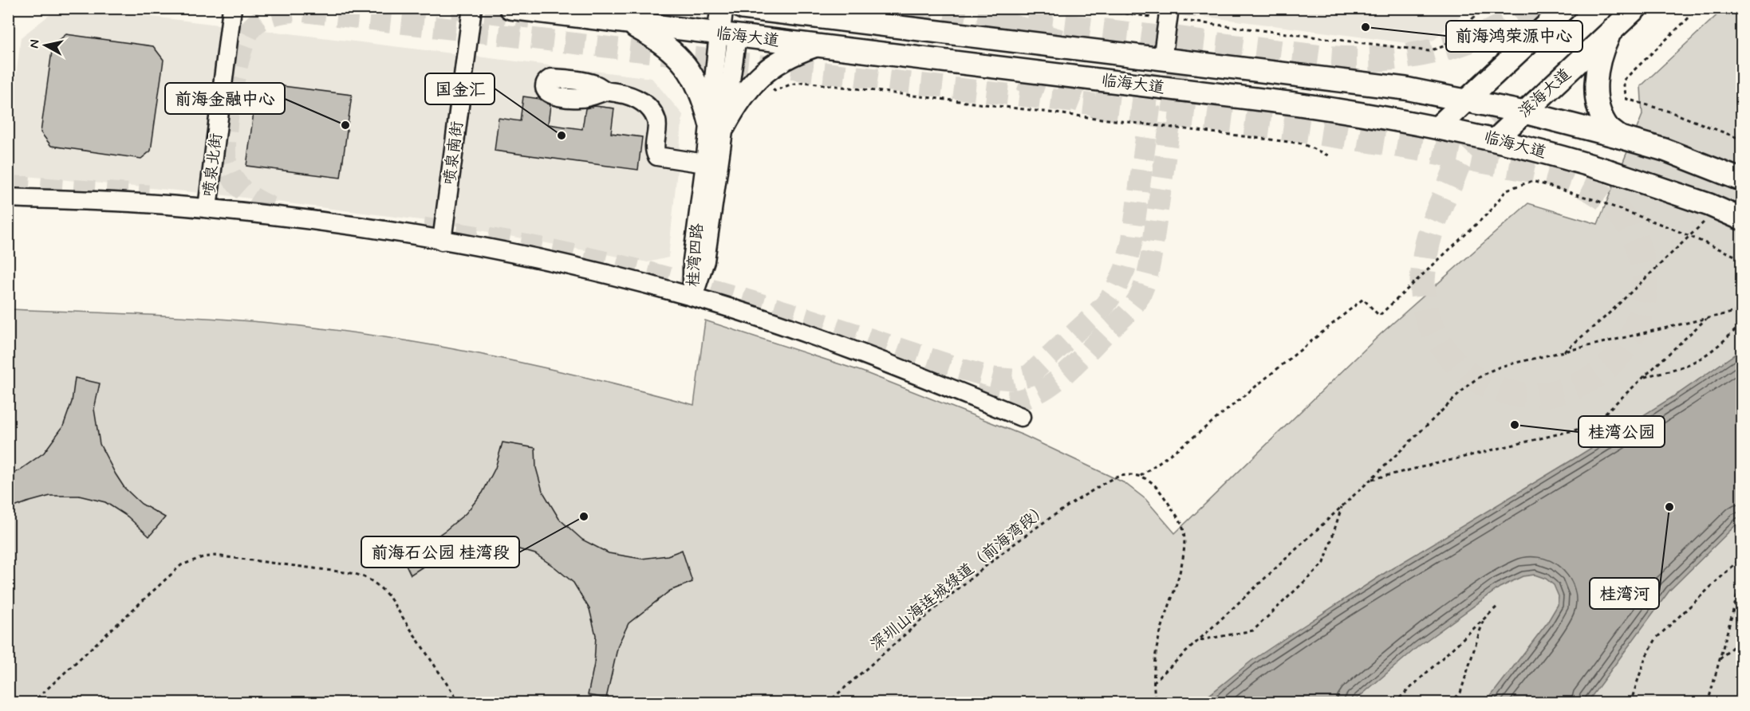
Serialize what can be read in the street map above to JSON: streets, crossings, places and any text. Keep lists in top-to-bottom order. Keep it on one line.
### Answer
{"streets":{"main road":["临海大道","滨海大道","桂湾四路"],"street":["喷泉南街","喷泉北街"],"path":["深圳山海连城绿道（前海湾段）"]},"crossings":[["临海大道","滨海大道"],["临海大道","桂湾四路"]],"places":["前海鸿荣源中心","前海金融中心","国金汇","桂湾公园","桂湾河","前海石公园 桂湾段"],"north":"left"}
